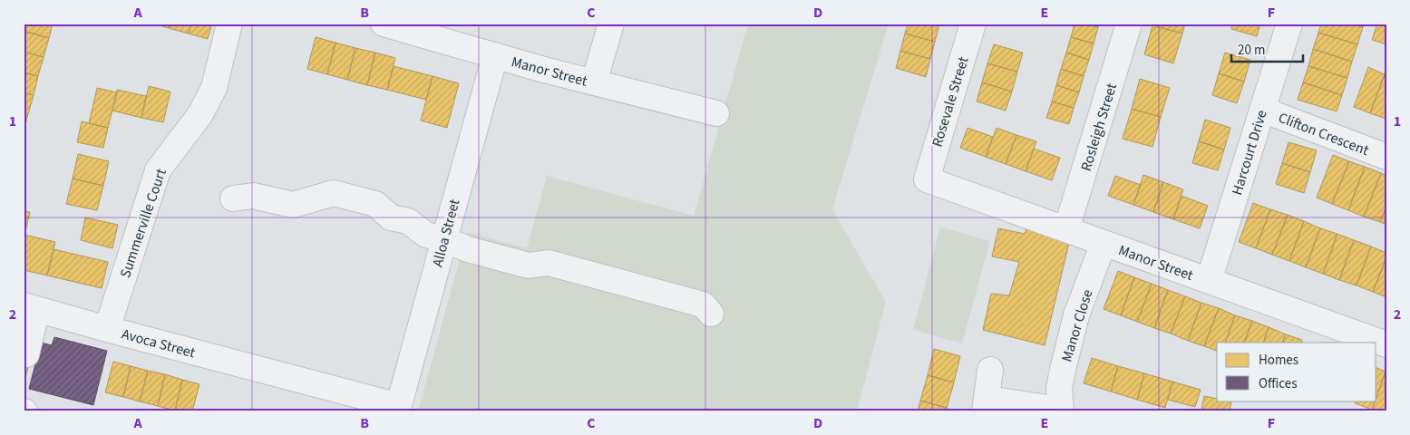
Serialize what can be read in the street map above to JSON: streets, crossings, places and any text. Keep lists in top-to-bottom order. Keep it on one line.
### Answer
{"streets":{"street":["Manor Street","Rosevale Street","Rosleigh Street","Clifton Crescent","Harcourt Drive","Summerville Court","Alloa Street","Manor Close","Avoca Street"]},"crossings":[["Manor Street","Rosevale Street"],["Manor Street","Rosleigh Street"],["Manor Street","Harcourt Drive"],["Manor Street","Alloa Street"],["Manor Street","Manor Close"],["Clifton Crescent","Harcourt Drive"],["Summerville Court","Avoca Street"],["Alloa Street","Avoca Street"]],"legend":["Homes","Offices"],"scale_bar":"20 m","grid":{"columns":["A","B","C","D","E","F"],"rows":["1","2"]}}
